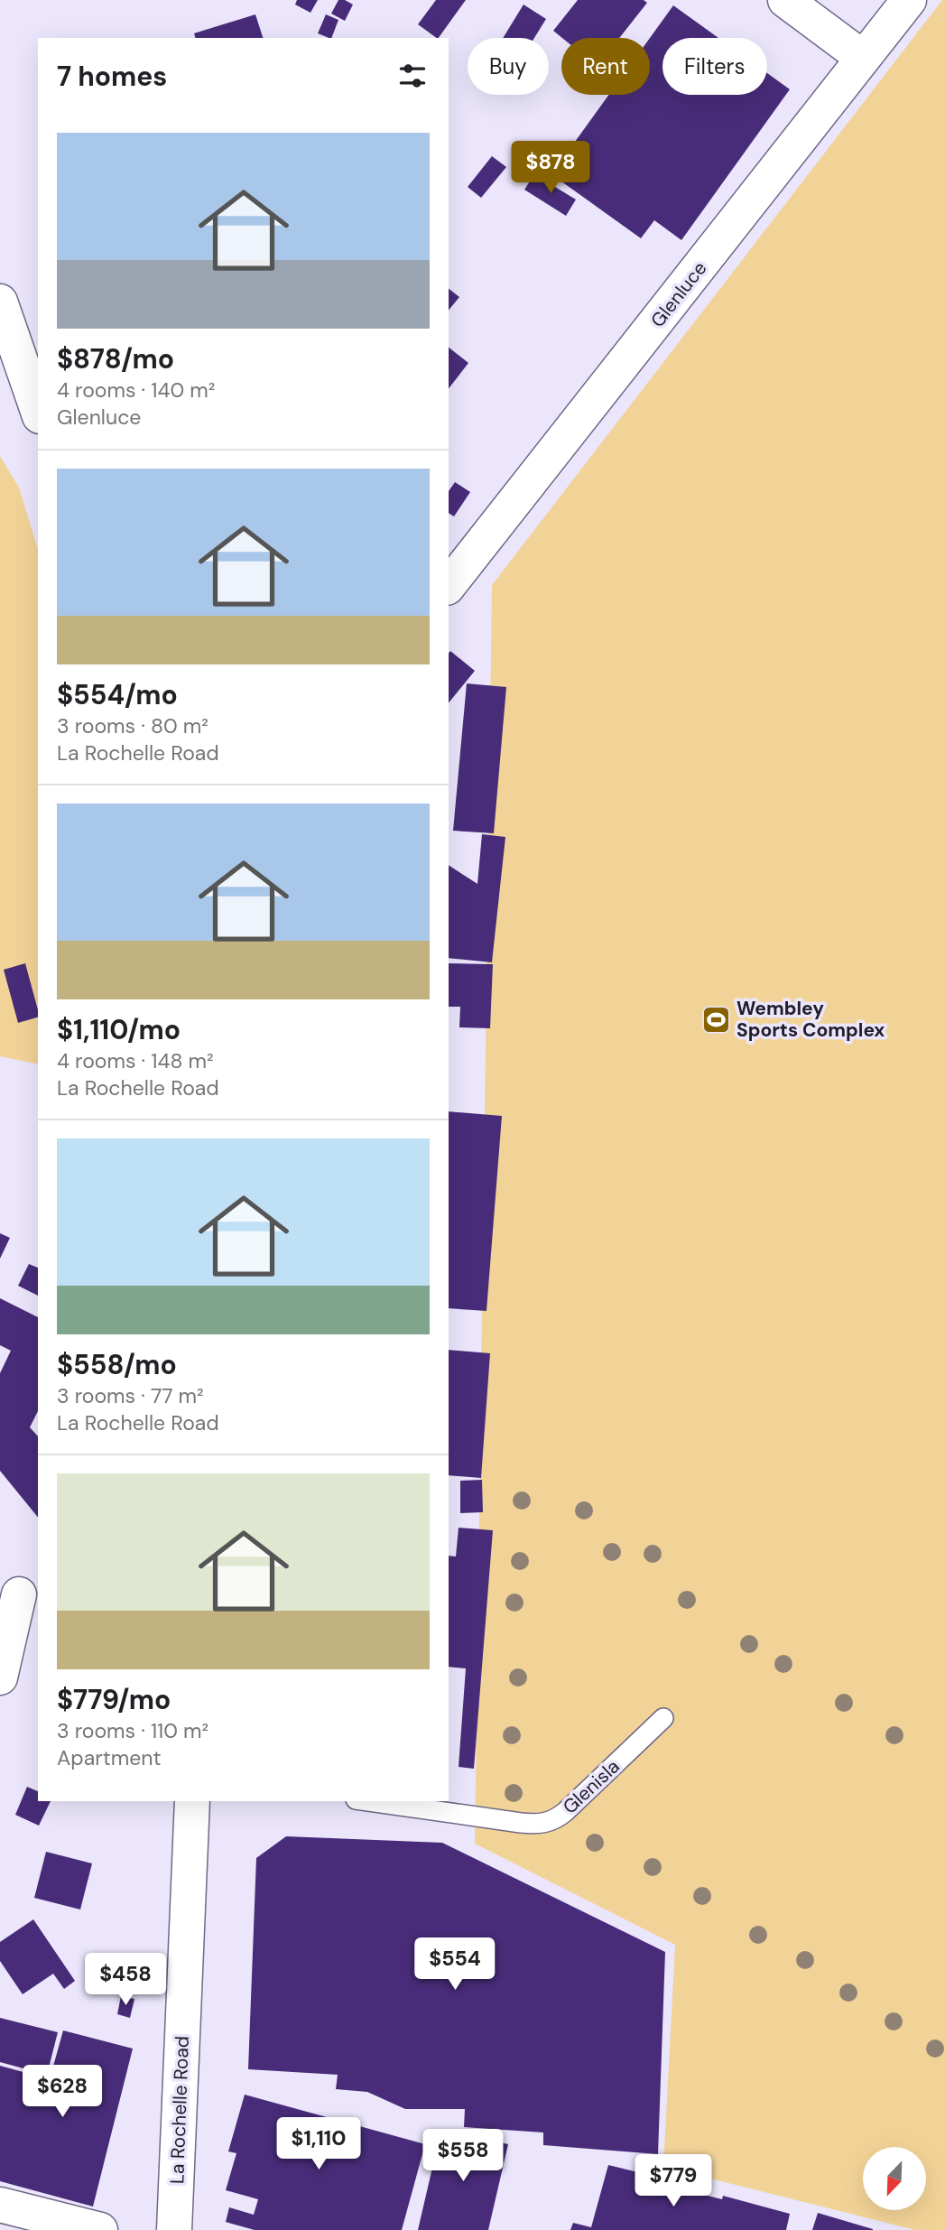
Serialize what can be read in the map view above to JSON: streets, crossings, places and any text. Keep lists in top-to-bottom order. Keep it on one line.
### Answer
{"streets":{"street":["Glenluce","La Rochelle Road"],"lane":["Glenisla"]},"places":{"sports":["Wembley Sports Complex"]},"north":"bottom left","page":{"chip":["Buy","Rent","Filters"],"heading":"7 homes","list":[{"name":"$878/mo","note":"4 rooms · 140 m² · Glenluce"},{"name":"$554/mo","note":"3 rooms · 80 m² · La Rochelle Road"},{"name":"$1,110/mo","note":"4 rooms · 148 m² · La Rochelle Road"},{"name":"$558/mo","note":"3 rooms · 77 m² · La Rochelle Road"},{"name":"$779/mo","note":"3 rooms · 110 m² · Apartment"}],"price":["$878","$554","$458","$628","$1,110","$558","$779"]}}
